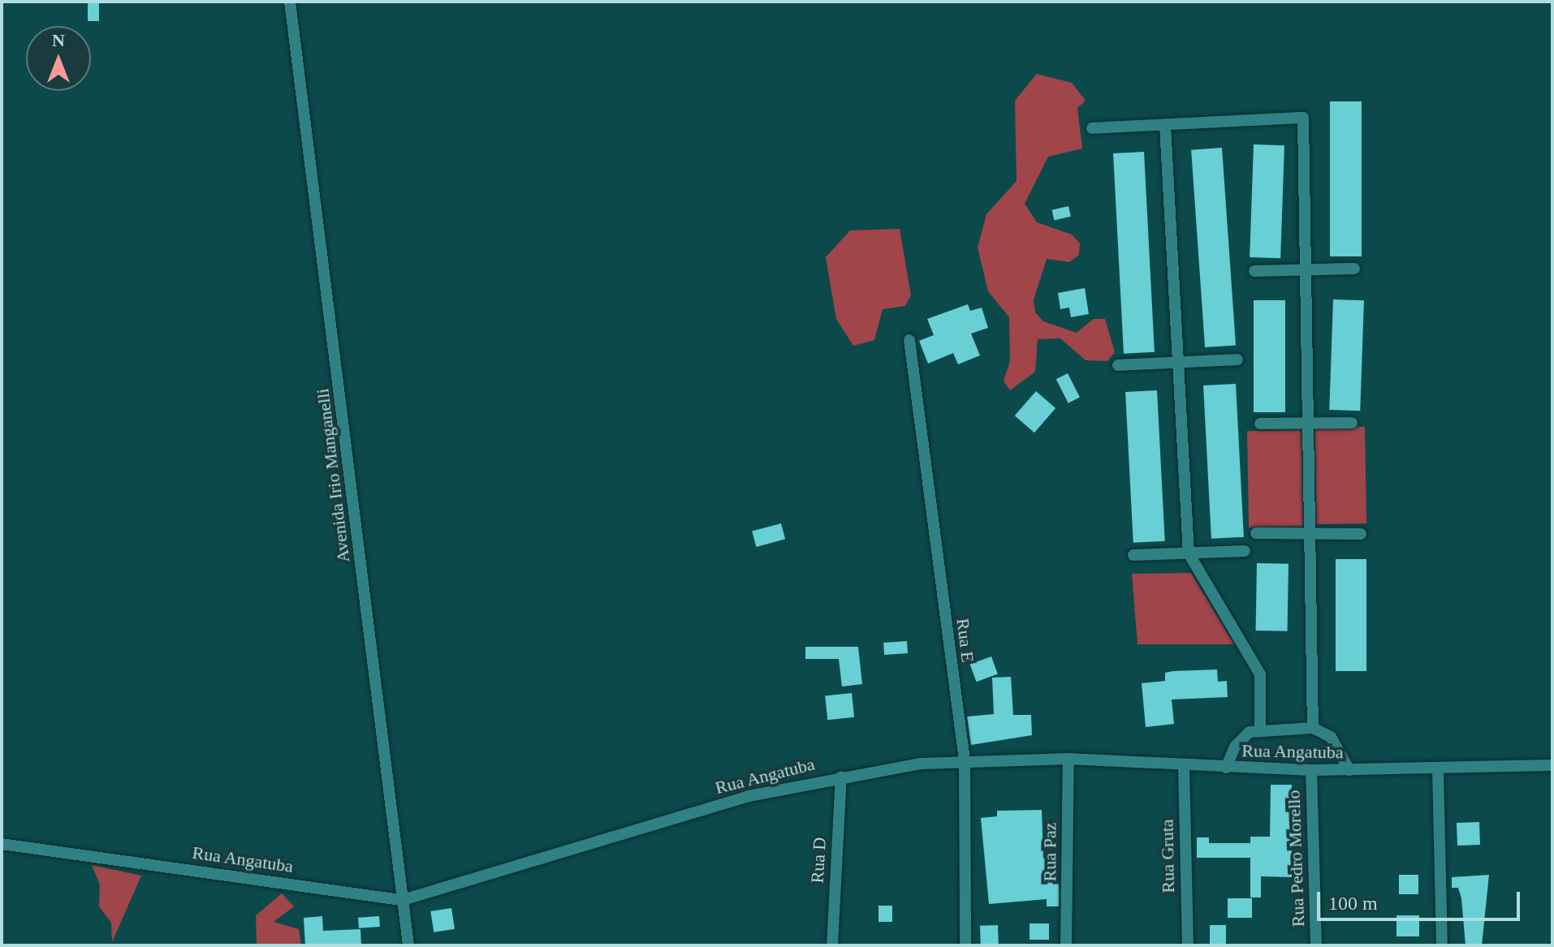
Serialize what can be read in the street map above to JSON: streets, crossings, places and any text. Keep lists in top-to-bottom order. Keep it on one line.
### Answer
{"streets":{"street":["Avenida Irio Manganelli","Rua E","Rua Angatuba","Rua Paz","Rua Gruta","Rua Pedro Morello","Rua D"]},"crossings":[["Avenida Irio Manganelli","Rua Angatuba"],["Rua E","Rua Angatuba"],["Rua Angatuba","Rua Paz"],["Rua Angatuba","Rua Gruta"],["Rua Angatuba","Rua Pedro Morello"],["Rua Angatuba","Rua D"]],"scale_bar":"100 m","north":"top"}
